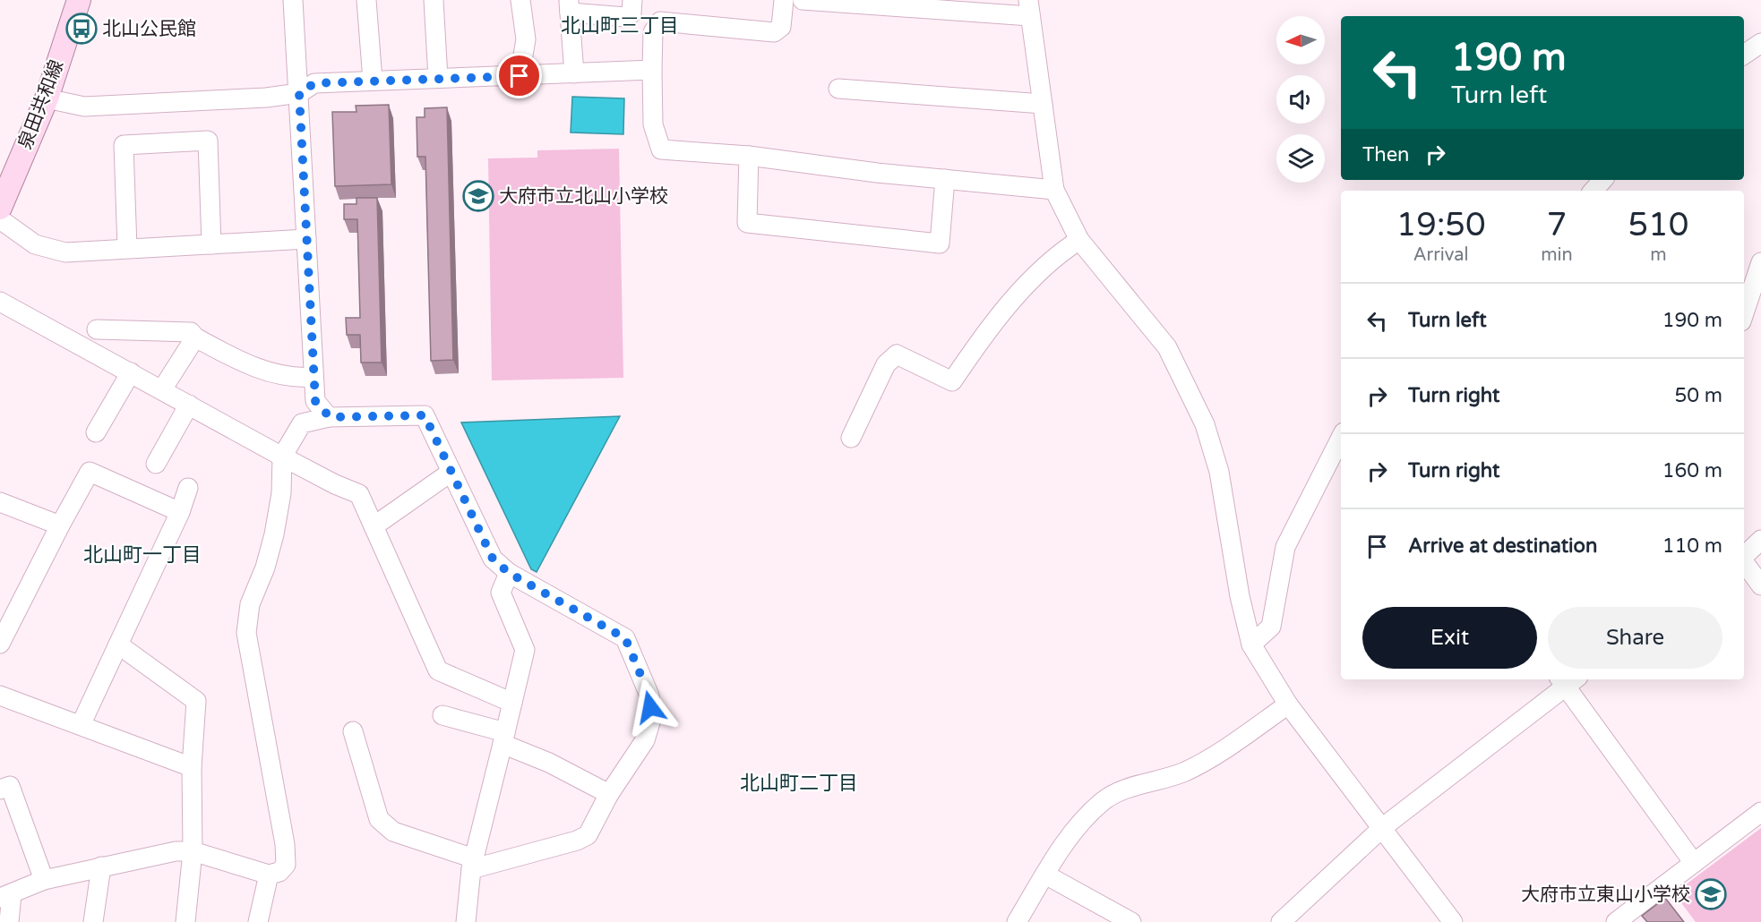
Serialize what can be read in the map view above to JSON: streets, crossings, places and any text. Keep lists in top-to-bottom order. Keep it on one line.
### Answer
{"streets":{"main road":["泉田共和線"]},"districts":["北山町三丁目","北山町一丁目","北山町二丁目"],"places":{"bus stop":["北山公民館"],"school or university":["大府市立北山小学校","大府市立東山小学校"]},"north":"left","page":{"turn":["190 m","Turn left"],"then":"Then","eta":["19:50","Arrival","7","min","510","m"],"list":[{"name":"Turn left","value":"190 m"},{"name":"Turn right","value":"50 m"},{"name":"Turn right","value":"160 m"},{"name":"Arrive at destination","value":"110 m"}],"buttons":["Exit","Share"]}}
